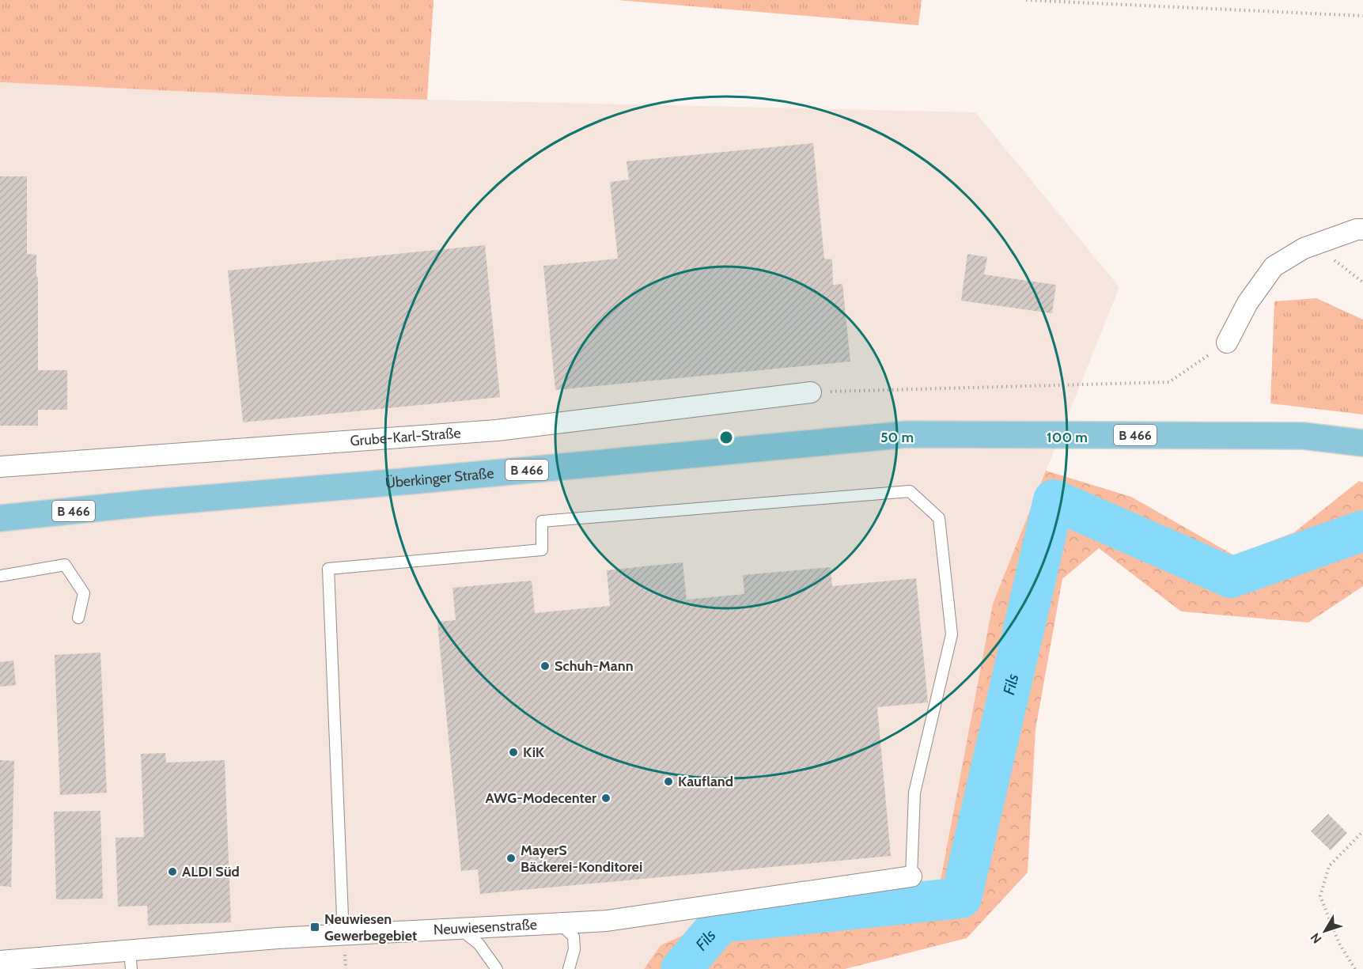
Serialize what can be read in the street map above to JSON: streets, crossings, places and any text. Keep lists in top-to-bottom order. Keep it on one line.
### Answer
{"streets":{"main road":["B 466","Überkinger Straße"],"street":["Grube-Karl-Straße","Neuwiesenstraße"]},"water":["Fils"],"places":{"other":["Schuh-Mann","KiK","Kaufland","AWG-Modecenter","MayerS Bäckerei-Konditorei","ALDI Süd"],"transit":["Neuwiesen Gewerbegebiet"]},"north":"bottom left","rings":["50 m","100 m"]}
